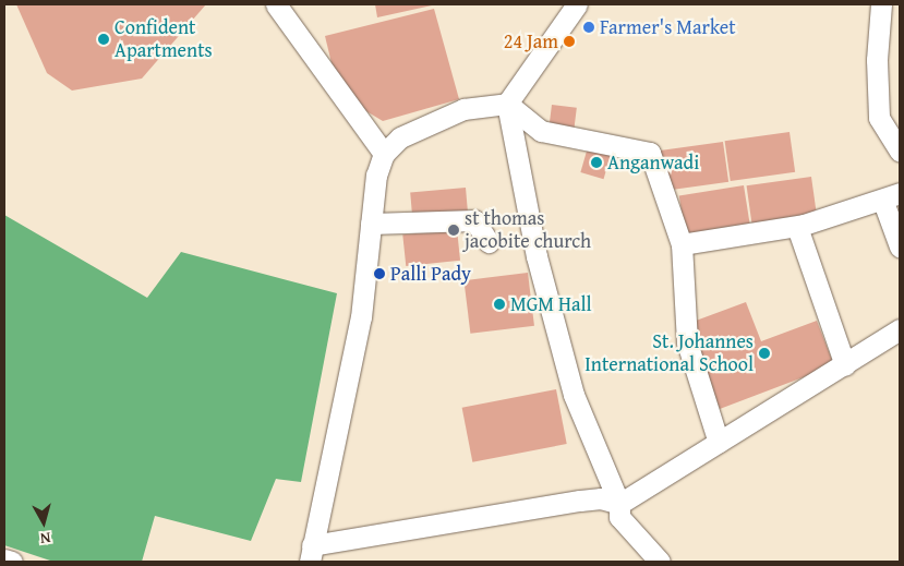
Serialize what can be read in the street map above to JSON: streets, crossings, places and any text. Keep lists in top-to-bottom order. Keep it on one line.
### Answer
{"places":["Farmer's Market","Confident Apartments","24 Jam","Anganwadi","st thomas jacobite church","Palli Pady","MGM Hall","St. Johannes International School"],"north":"bottom"}
